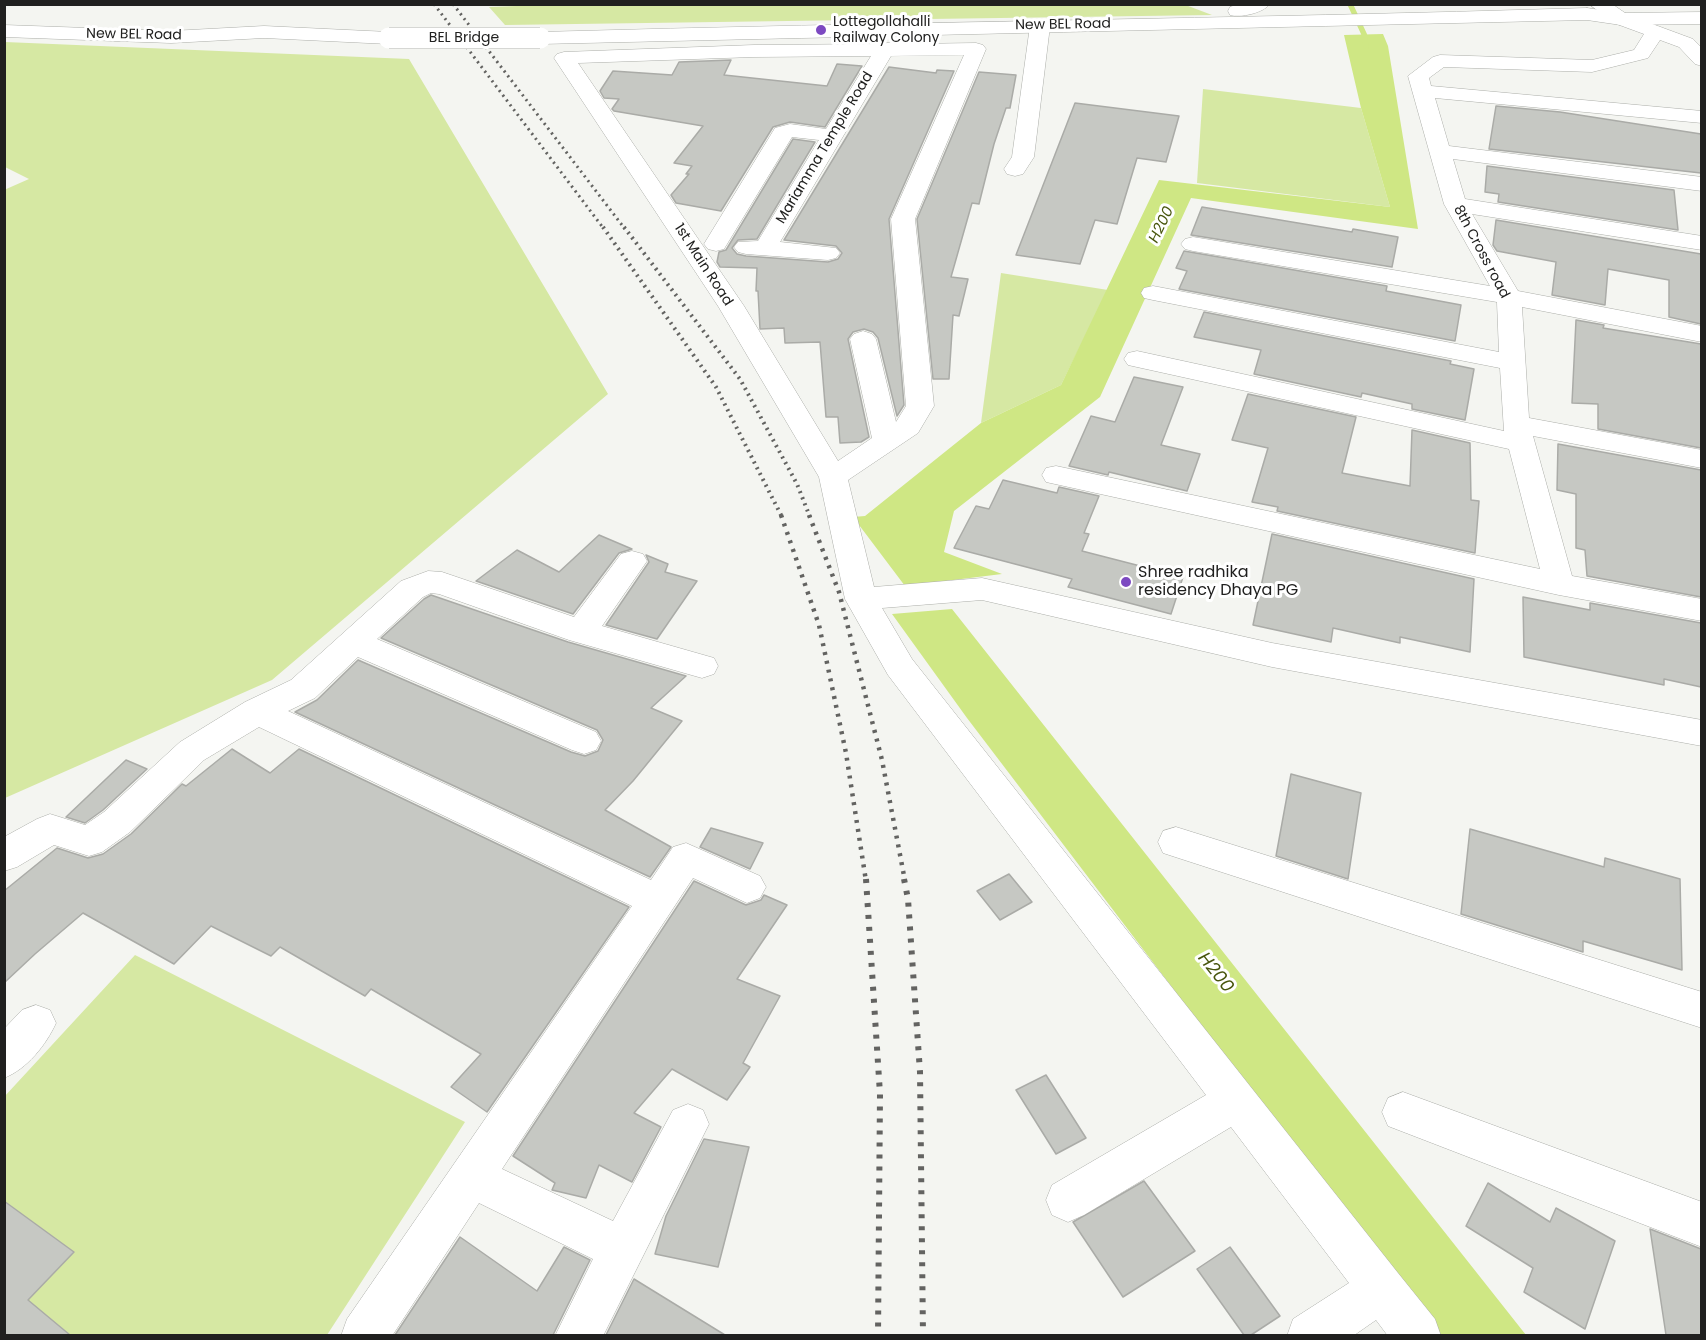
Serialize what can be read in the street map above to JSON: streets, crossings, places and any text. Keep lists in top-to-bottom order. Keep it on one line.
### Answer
{"streets":{"street":["New BEL Road","BEL Bridge","Mariamma Temple Road","8th Cross road","1st Main Road"]},"crossings":[["New BEL Road","BEL Bridge"],["Mariamma Temple Road","1st Main Road"]],"water":["H200"],"places":["Lottegollahalli Railway Colony","Shree radhika residency Dhaya PG"]}
